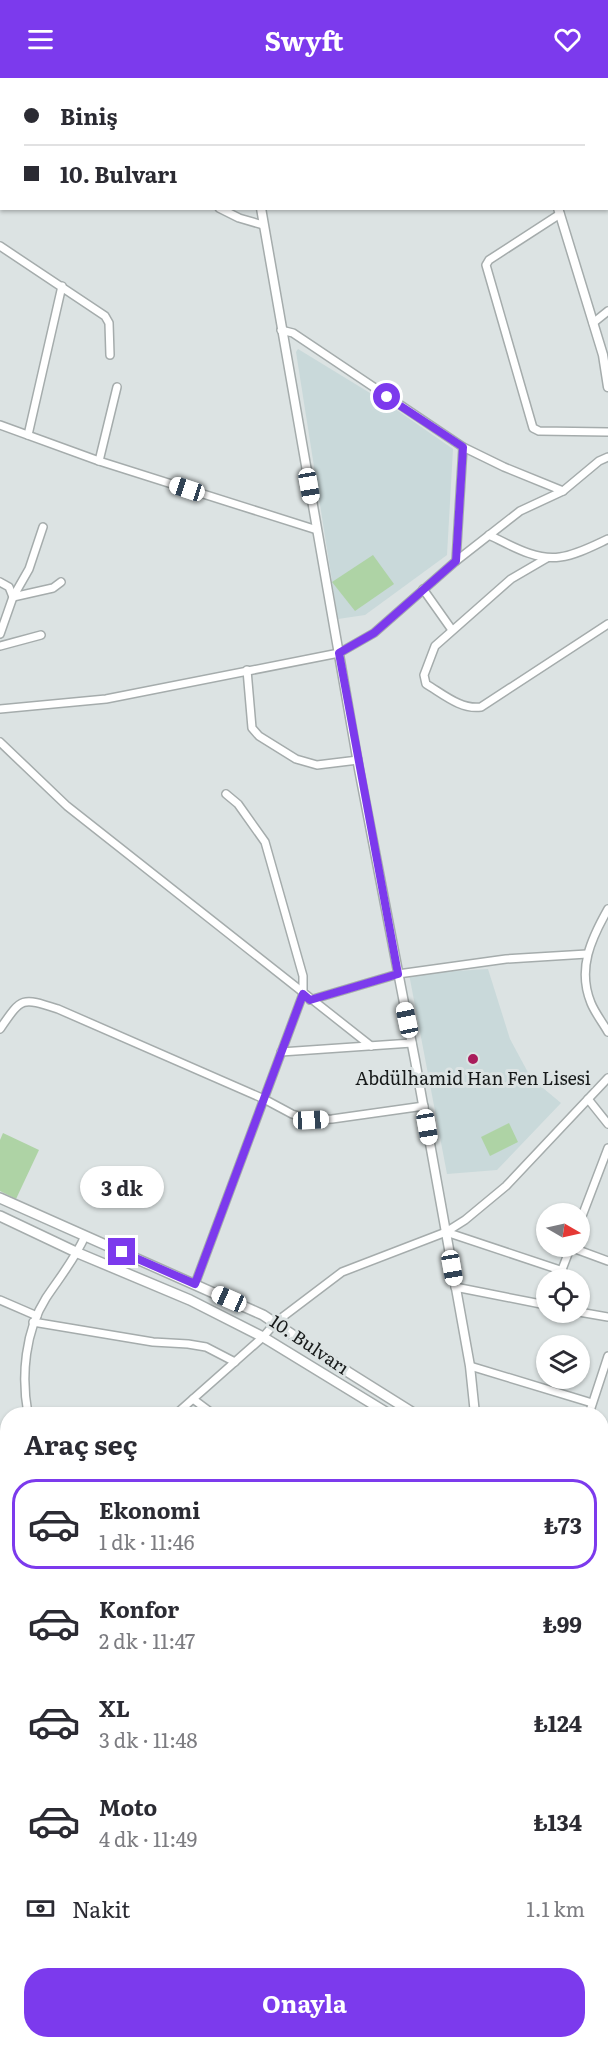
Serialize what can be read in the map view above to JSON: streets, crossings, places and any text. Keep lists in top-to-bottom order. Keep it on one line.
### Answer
{"streets":{"main road":["10. Bulvarı"]},"places":["Abdülhamid Han Fen Lisesi"],"north":"right","page":{"header":"Swyft","banner":["Biniş","10. Bulvarı"],"bubble":"3 dk","heading":"Araç seç","list":[{"name":"Ekonomi","note":"1 dk · 11:46","value":"₺73"},{"name":"Konfor","note":"2 dk · 11:47","value":"₺99"},{"name":"XL","note":"3 dk · 11:48","value":"₺124"},{"name":"Moto","note":"4 dk · 11:49","value":"₺134"}],"pay":["Nakit","1.1 km"],"buttons":"Onayla"}}
